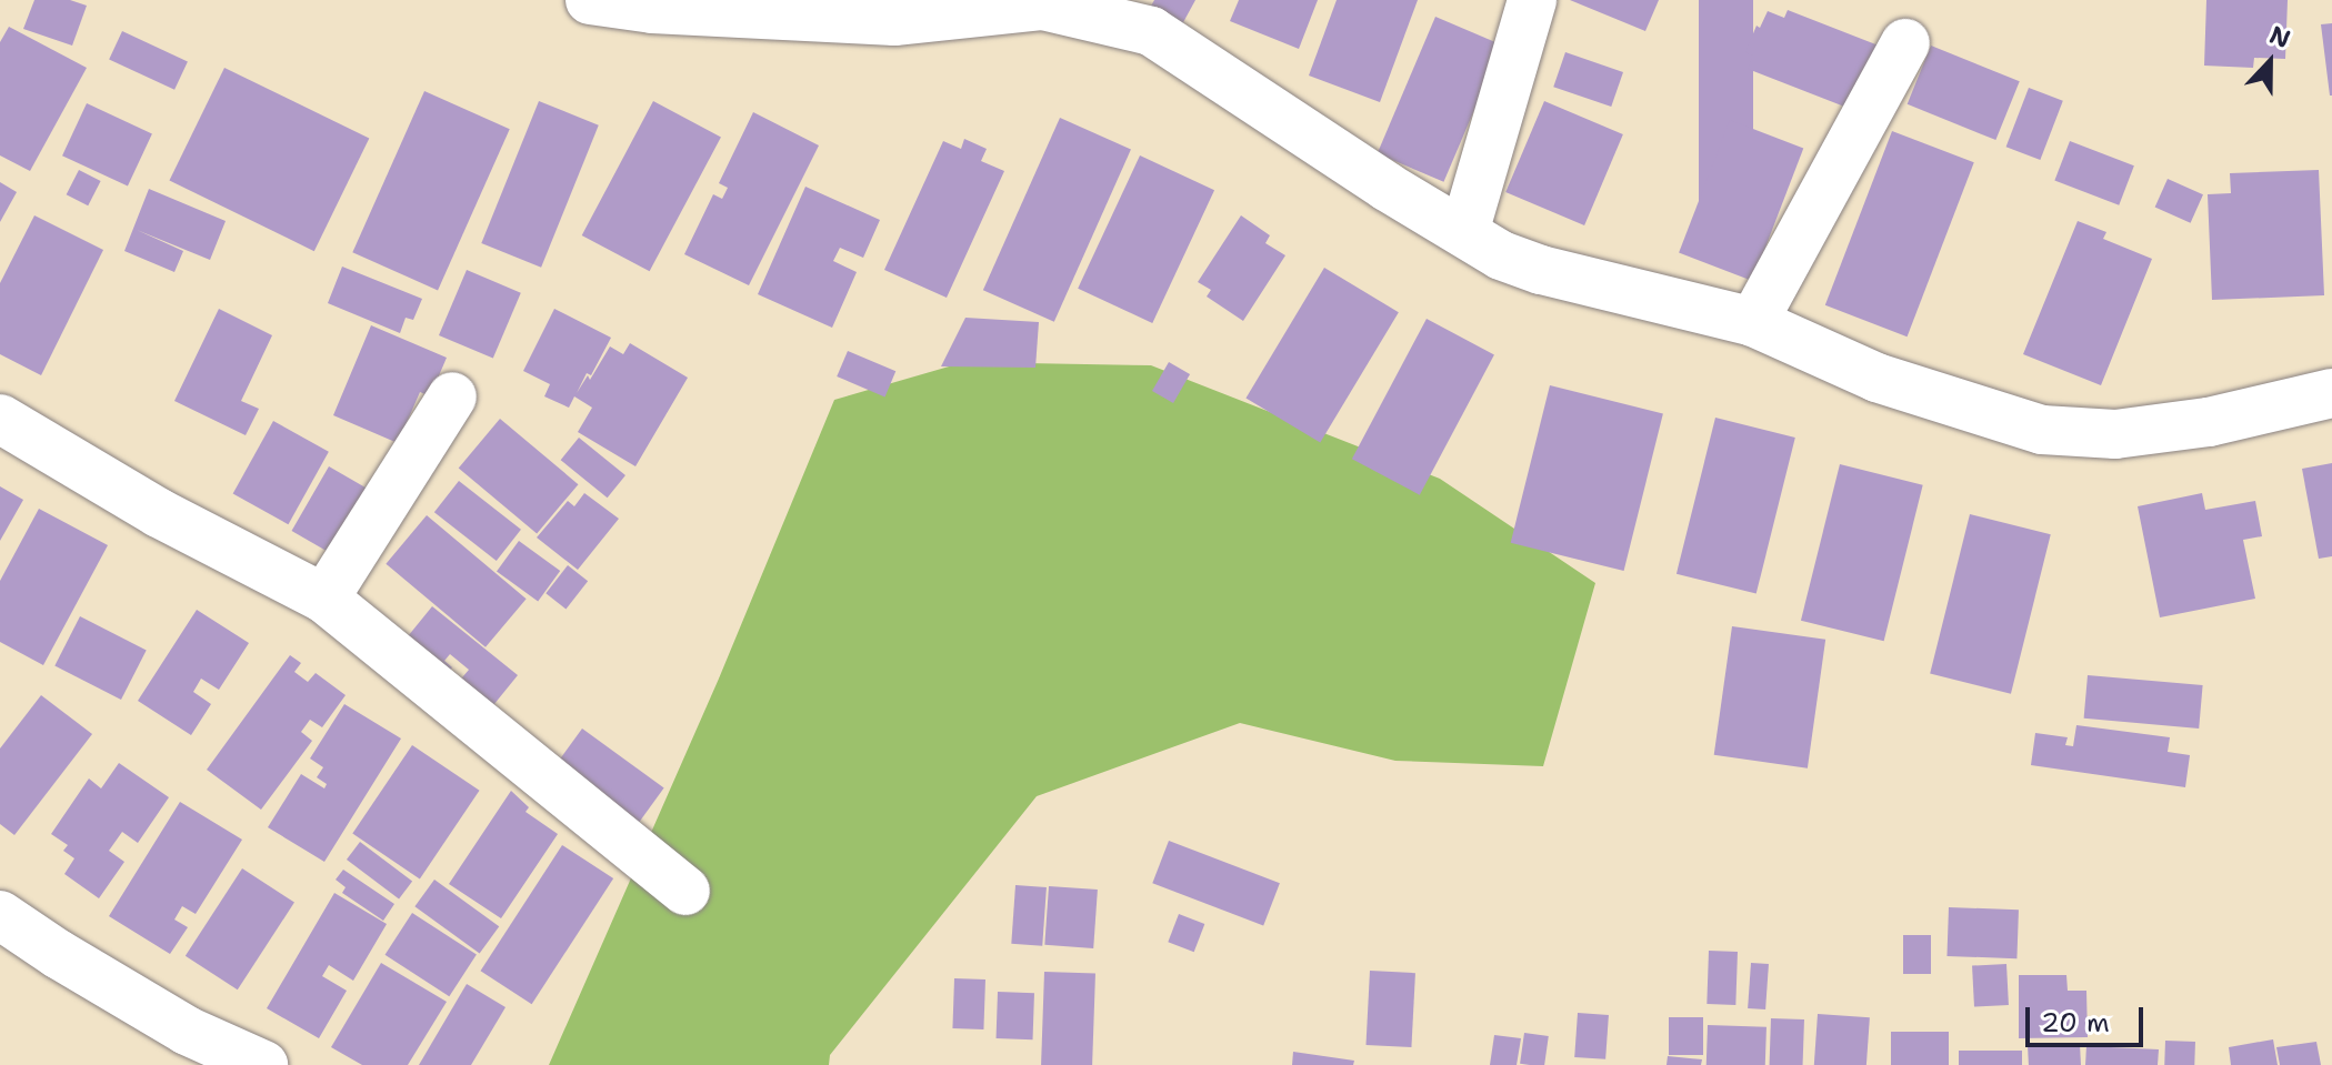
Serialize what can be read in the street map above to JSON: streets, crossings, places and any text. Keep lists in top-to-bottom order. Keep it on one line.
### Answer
{"scale_bar":"20 m","north":"top"}
